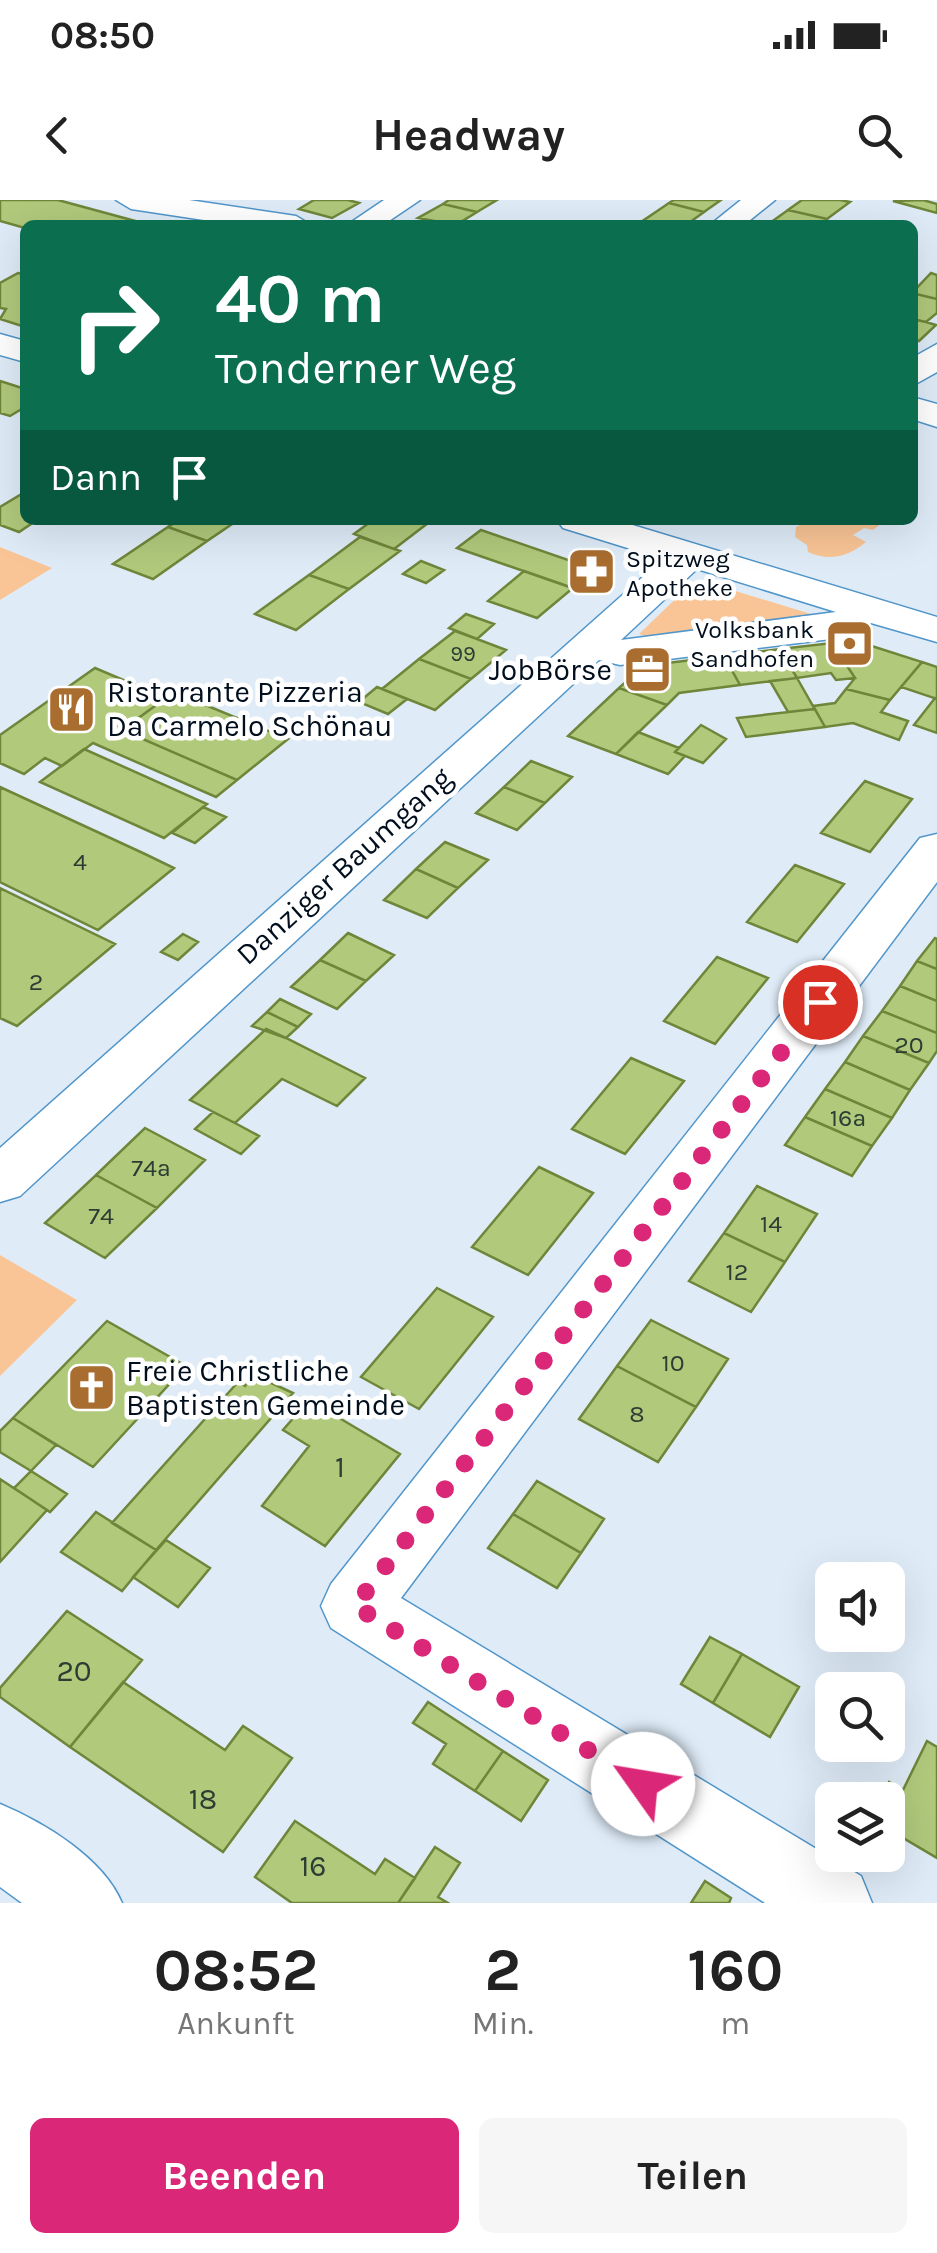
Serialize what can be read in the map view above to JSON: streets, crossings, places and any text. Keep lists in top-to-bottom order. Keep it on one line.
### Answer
{"streets":{"street":["Danziger Baumgang"]},"places":{"pharmacy":["Spitzweg Apotheke"],"bank":["Volksbank Sandhofen"],"office":["JobBörse"],"restaurant":["Ristorante Pizzeria Da Carmelo Schönau"],"church":["Freie Christliche Baptisten Gemeinde"]},"house_numbers":["99","4","2","20","16a","74a","74","14","12","10","8","1","20","18","16"],"page":{"status":"08:50","header":"Headway","turn":["40 m","Tonderner Weg"],"then":"Dann","eta":["08:52","Ankunft","2","Min.","160","m"],"buttons":["Beenden","Teilen"]}}
